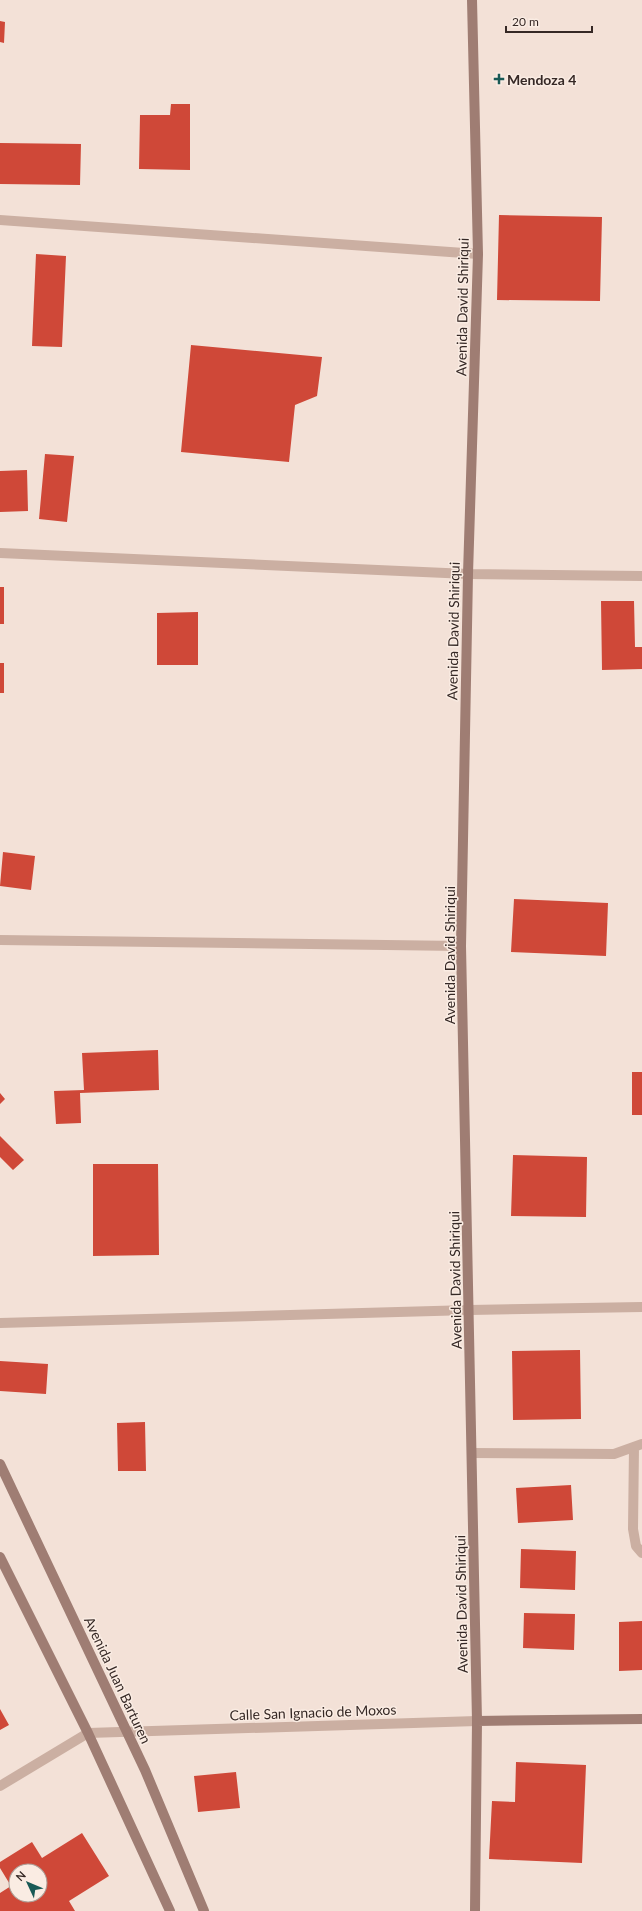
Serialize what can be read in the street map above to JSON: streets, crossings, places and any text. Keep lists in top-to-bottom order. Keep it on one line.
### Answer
{"streets":{"main road":["Avenida David Shiriqui","Avenida Juan Barturen","Calle San Ignacio de Moxos"]},"crossings":[["Avenida David Shiriqui","Calle San Ignacio de Moxos"],["Avenida Juan Barturen","Calle San Ignacio de Moxos"]],"places":{"health":["Mendoza 4"]},"scale_bar":"20 m","north":"top left"}
